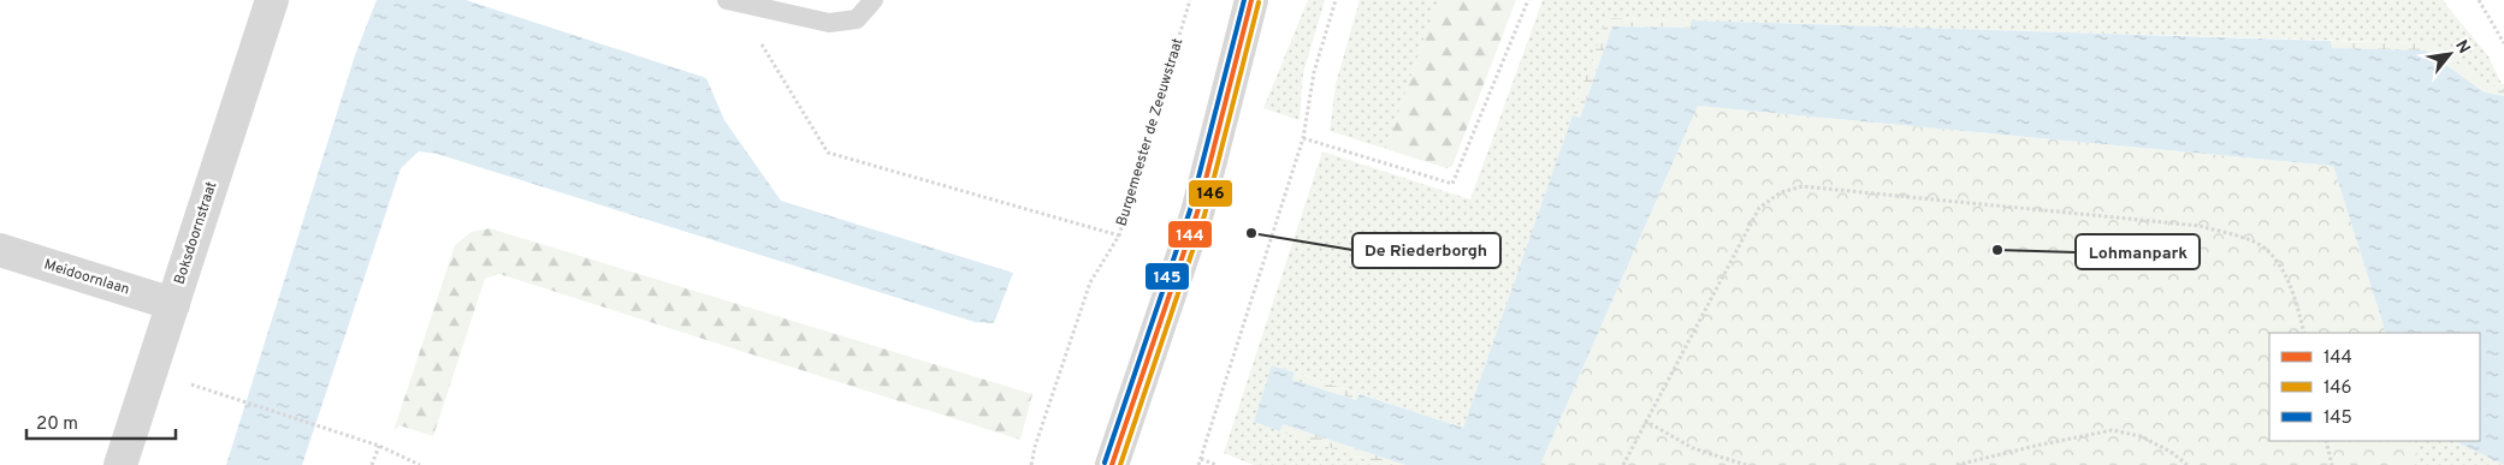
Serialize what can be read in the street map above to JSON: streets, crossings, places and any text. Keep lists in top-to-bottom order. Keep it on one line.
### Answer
{"streets":{"street":["Boksdoornstraat","Meidoornlaan"],"path":["Burgemeester de Zeeuwstraat"]},"crossings":[["Boksdoornstraat","Meidoornlaan"]],"places":["De Riederborgh","Lohmanpark"],"lines":["transit line 144","transit line 145","transit line 146"],"legend":["144","146","145"],"scale_bar":"20 m","north":"top right"}
